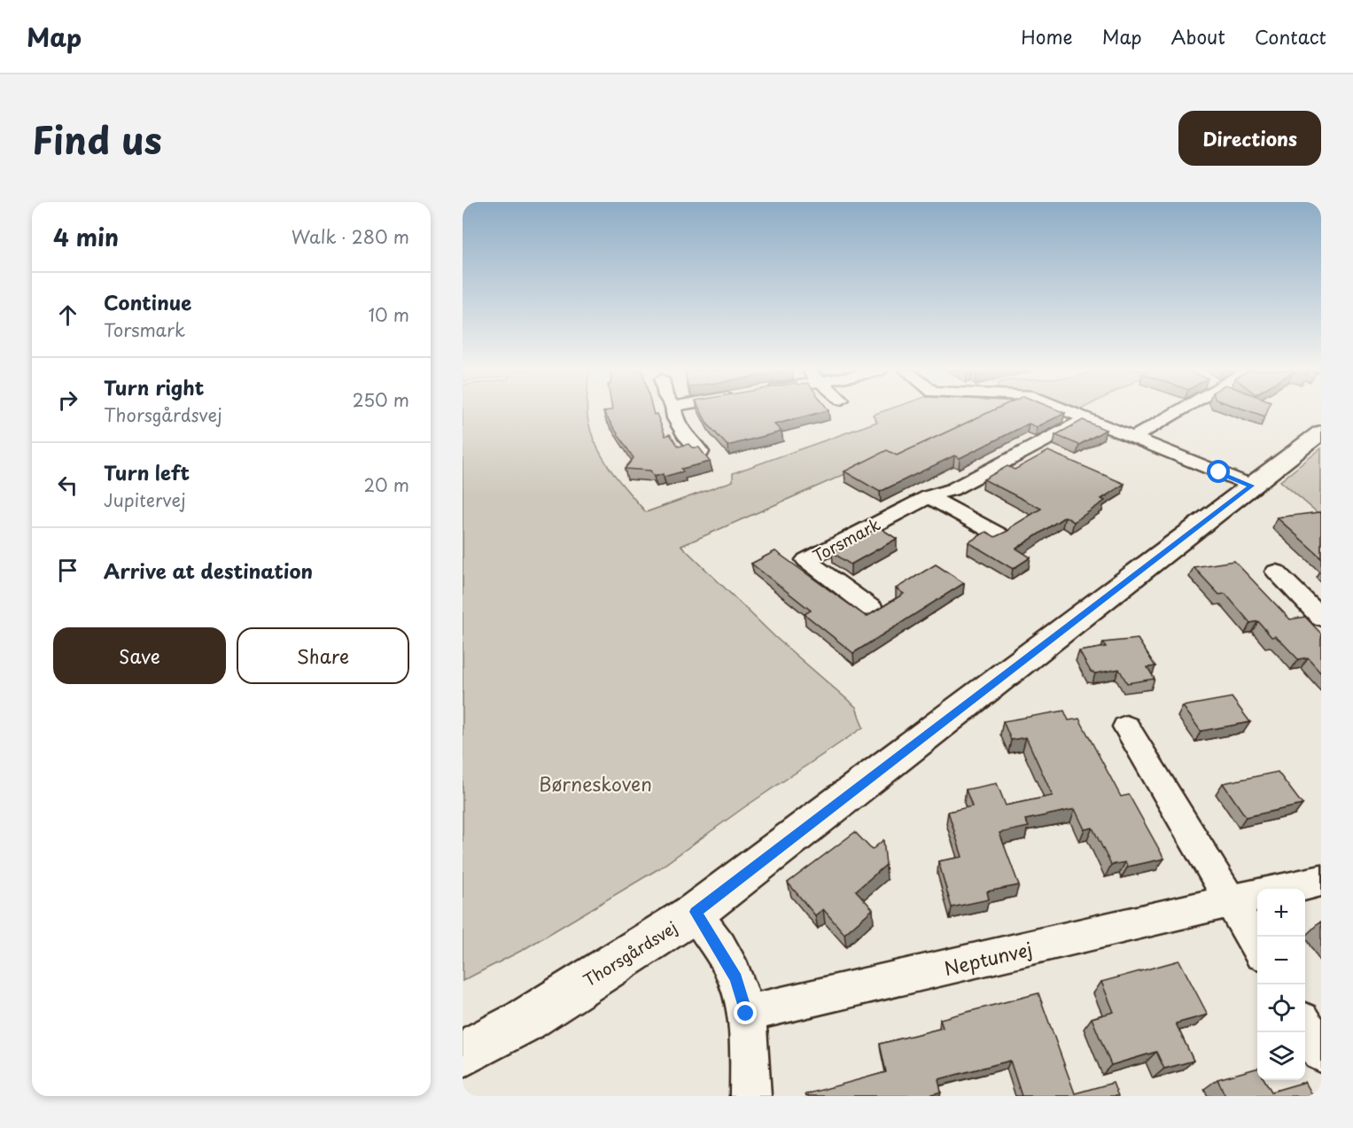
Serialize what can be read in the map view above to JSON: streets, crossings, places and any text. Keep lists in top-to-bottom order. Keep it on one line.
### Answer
{"streets":{"street":["Torsmark","Thorsgårdsvej","Neptunvej"]},"parks":["Børneskoven"],"page":{"header":"Map","nav":["Home","Map","About","Contact"],"title":"Find us","buttons":["Directions",["Save","Share"]],"heading":["4 min","Walk · 280 m"],"list":[["Continue","Torsmark","10 m"],["Turn right","Thorsgårdsvej","250 m"],["Turn left","Jupitervej","20 m"],"Arrive at destination"],"map_buttons":["+","−"]}}
